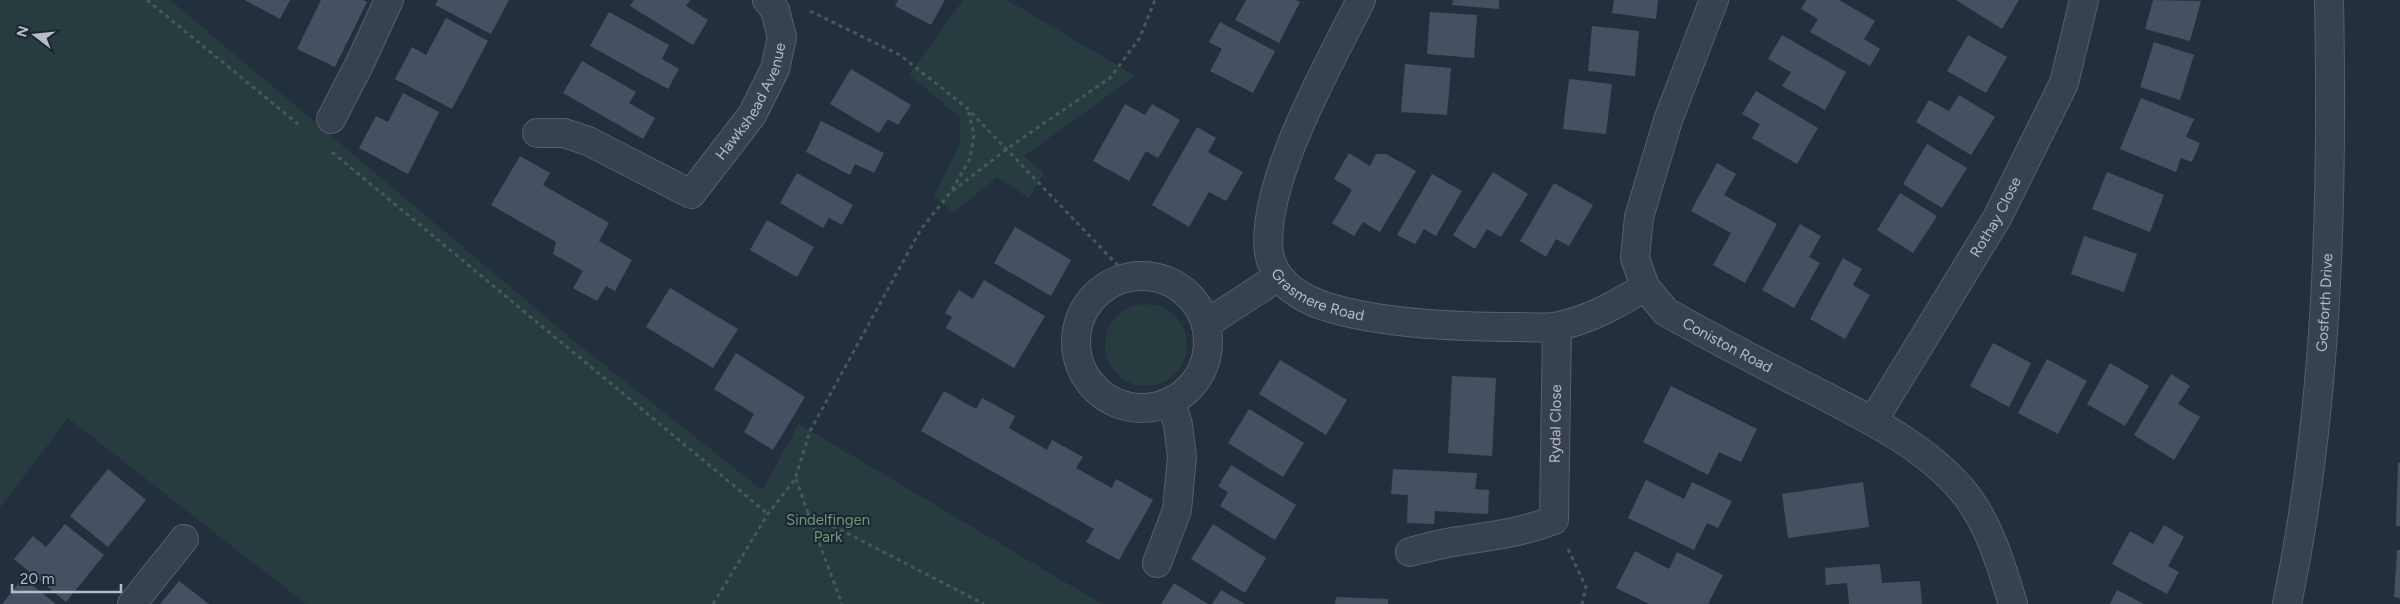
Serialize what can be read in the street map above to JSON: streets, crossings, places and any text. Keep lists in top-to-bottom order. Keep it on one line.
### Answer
{"streets":{"street":["Hawkshead Avenue","Rothay Close","Grasmere Road","Gosforth Drive","Coniston Road","Rydal Close"]},"crossings":[["Rothay Close","Coniston Road"],["Grasmere Road","Coniston Road"],["Grasmere Road","Rydal Close"]],"parks":["Sindelfingen Park"],"scale_bar":"20 m","north":"left"}
